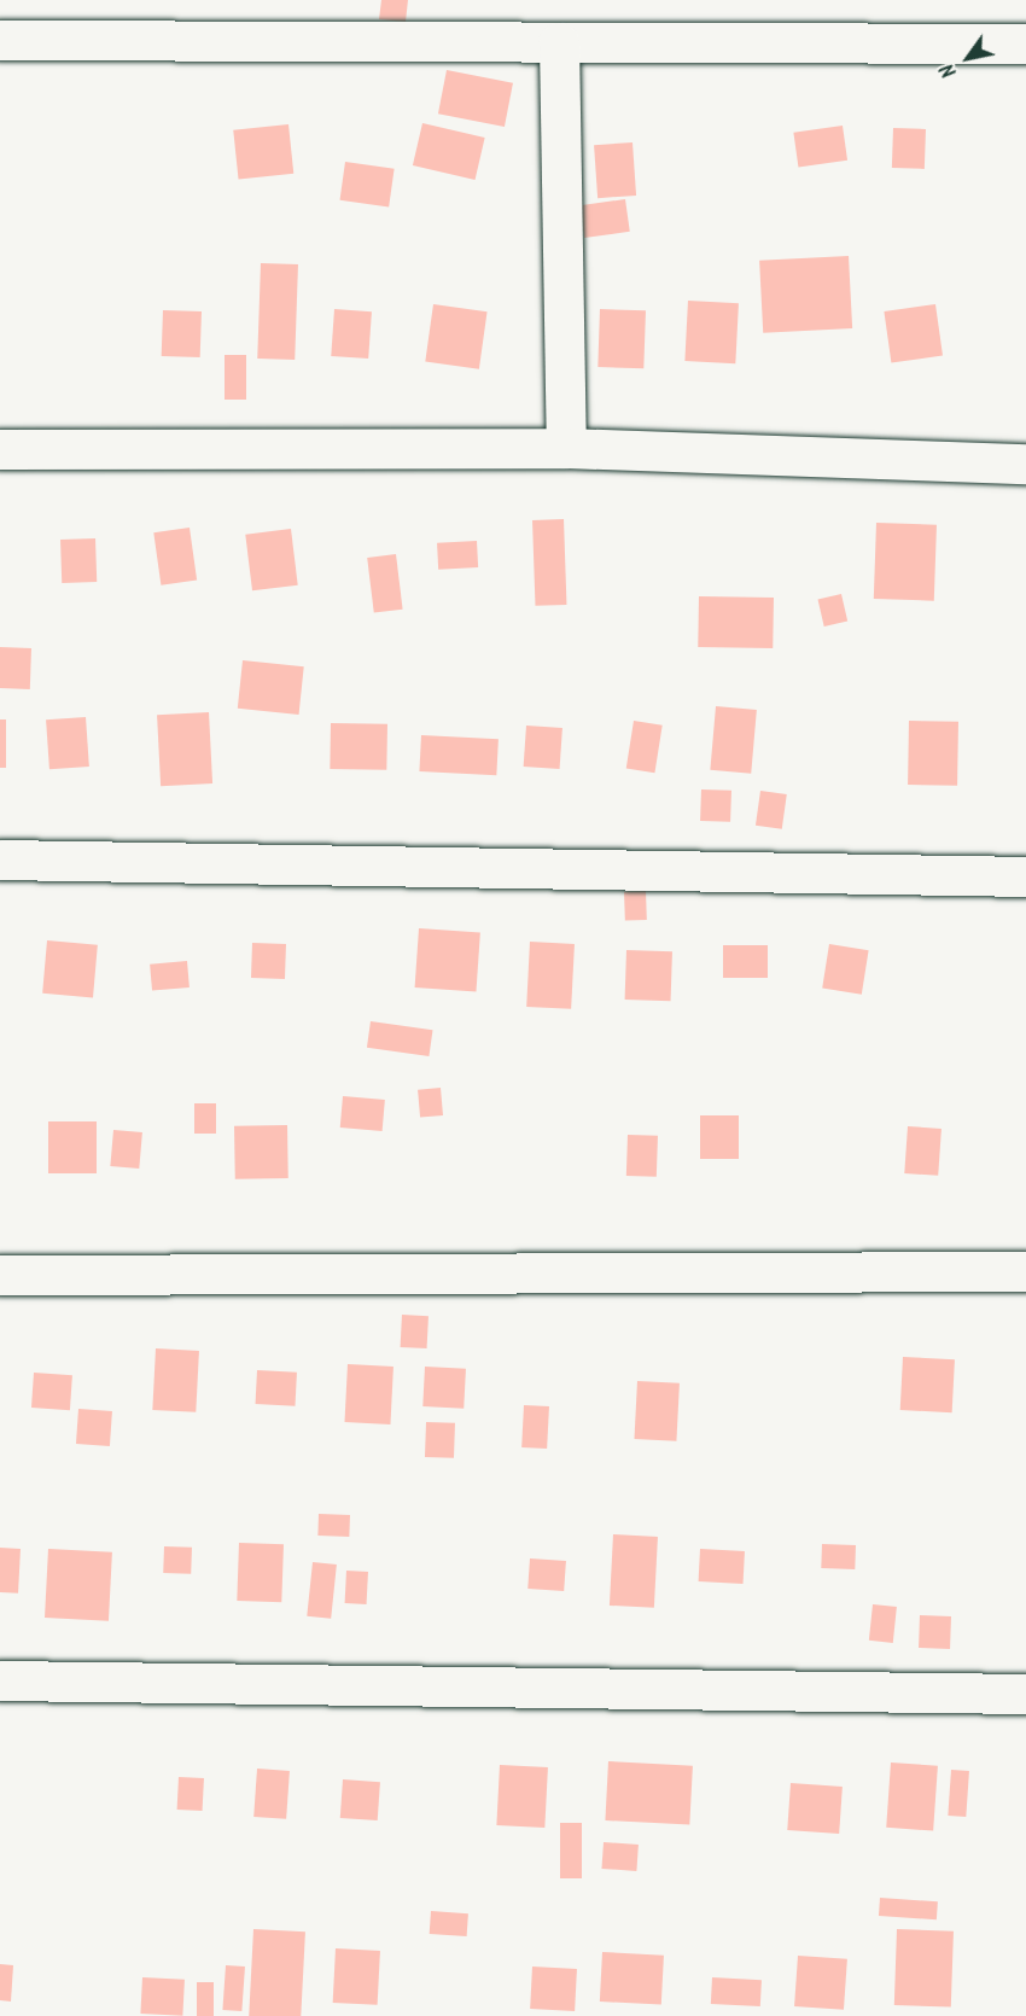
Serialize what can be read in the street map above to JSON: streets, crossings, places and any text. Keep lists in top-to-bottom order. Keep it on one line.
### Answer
{"north":"bottom left"}
